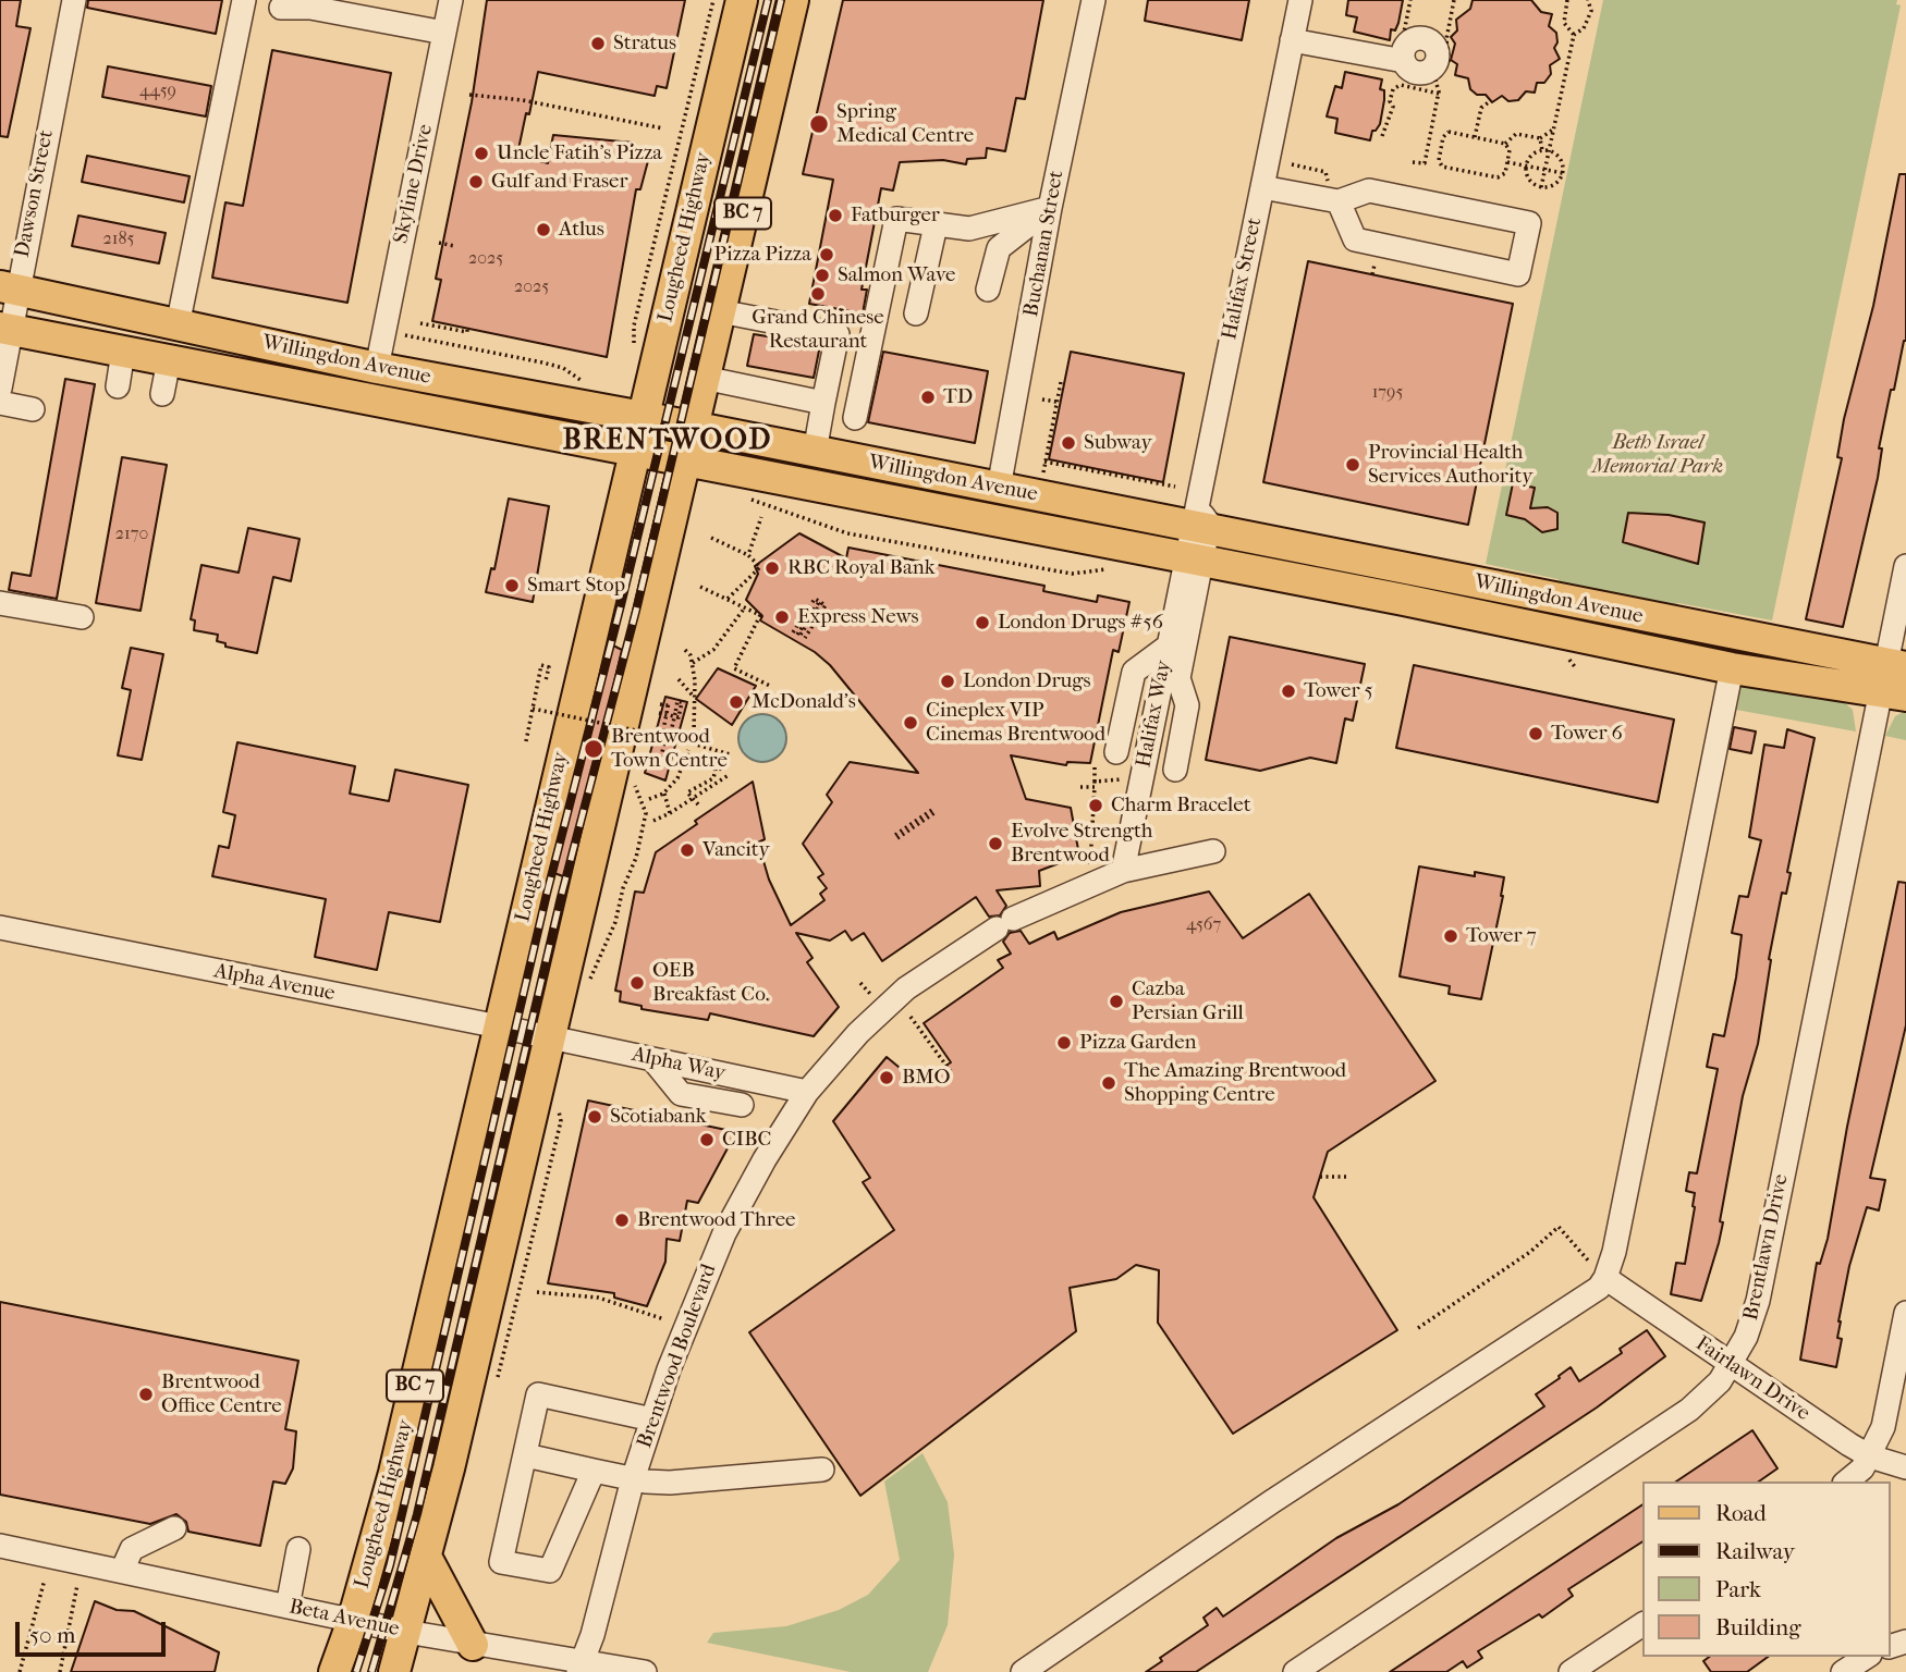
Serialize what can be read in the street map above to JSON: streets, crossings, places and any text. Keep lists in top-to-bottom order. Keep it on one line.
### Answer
{"streets":{"main road":["BC 7","Lougheed Highway","Willingdon Avenue"],"street":["Skyline Drive","Dawson Street","Buchanan Street","Halifax Street","Halifax Way","Alpha Avenue","Alpha Way","Brentlawn Drive","Brentwood Boulevard","Fairlawn Drive","Beta Avenue"]},"crossings":[["Skyline Drive","Willingdon Avenue"],["Dawson Street","Willingdon Avenue"],["BC 7","Willingdon Avenue"],["BC 7","Alpha Avenue"],["BC 7","Alpha Way"],["BC 7","Beta Avenue"],["Lougheed Highway","Willingdon Avenue"],["Lougheed Highway","Alpha Avenue"],["Lougheed Highway","Beta Avenue"],["Buchanan Street","Willingdon Avenue"],["Halifax Street","Willingdon Avenue"],["Halifax Street","Halifax Way"],["Willingdon Avenue","Halifax Way"],["Willingdon Avenue","Brentlawn Drive"],["Halifax Way","Brentwood Boulevard"],["Alpha Avenue","Alpha Way"],["Alpha Way","Brentwood Boulevard"],["Brentlawn Drive","Fairlawn Drive"],["Brentwood Boulevard","Beta Avenue"]],"districts":["BRENTWOOD"],"parks":["Beth Israel Memorial Park"],"places":["Stratus","Spring Medical Centre","Uncle Fatih's Pizza","Gulf and Fraser","Fatburger","Atlus","Pizza Pizza","Salmon Wave","Grand Chinese Restaurant","TD","Subway","Provincial Health Services Authority","RBC Royal Bank","Smart Stop","Express News","London Drugs #56","London Drugs","Tower 5","McDonald's","Cineplex VIP Cinemas Brentwood","Tower 6","Brentwood Town Centre","Charm Bracelet","Evolve Strength Brentwood","Vancity","Tower 7","OEB Breakfast Co.","Cazba Persian Grill","Pizza Garden","BMO","The Amazing Brentwood Shopping Centre","Scotiabank","CIBC","Brentwood Three","Brentwood Office Centre"],"house_numbers":["4459","2185","2025","2025","1795","2170","4567"],"legend":["Road","Railway","Park","Building"],"scale_bar":"50 m"}
